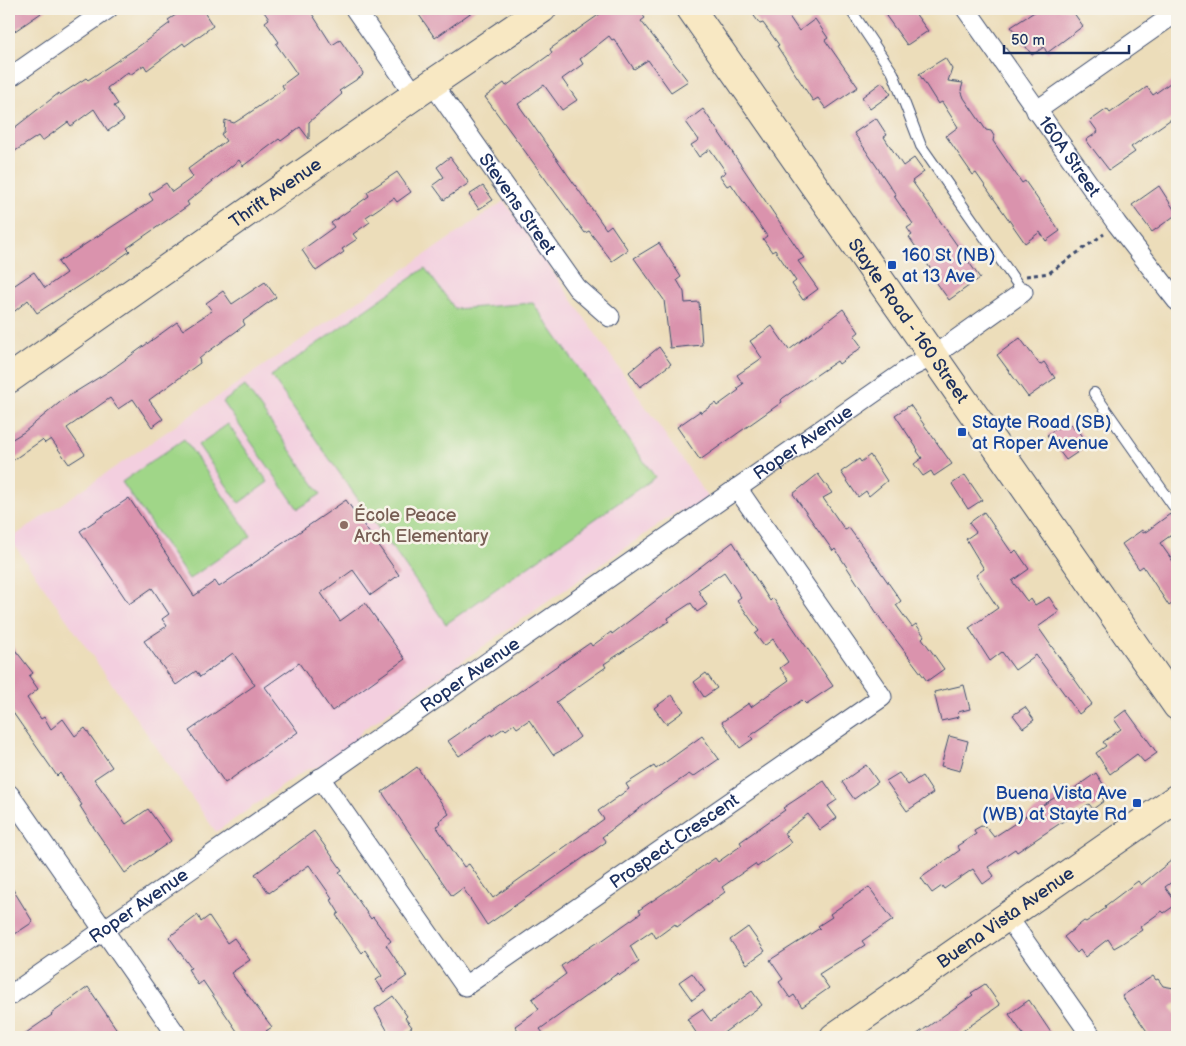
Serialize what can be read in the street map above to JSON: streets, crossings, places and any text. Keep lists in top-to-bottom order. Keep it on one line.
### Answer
{"streets":{"street":["160A Street","Thrift Avenue","Stevens Street","Stayte Road - 160 Street","Roper Avenue","Prospect Crescent","Buena Vista Avenue"]},"crossings":[["Thrift Avenue","Stevens Street"],["Stayte Road - 160 Street","Roper Avenue"],["Roper Avenue","Prospect Crescent"]],"places":{"transit":["160 St (NB) at 13 Ave","Stayte Road (SB) at Roper Avenue","Buena Vista Ave (WB) at Stayte Rd"],"other":["École Peace Arch Elementary"]},"scale_bar":"50 m"}
